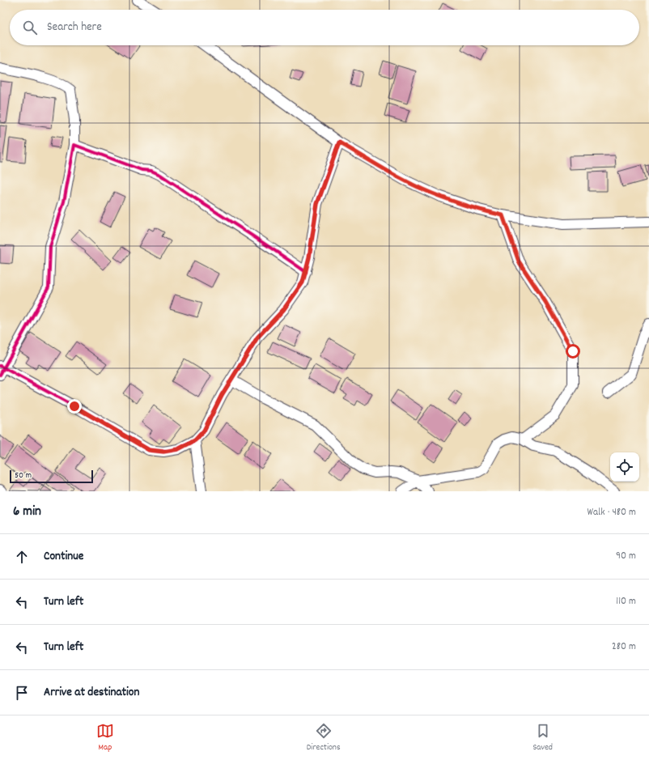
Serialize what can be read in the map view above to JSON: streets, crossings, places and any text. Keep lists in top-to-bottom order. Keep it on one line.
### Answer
{"scale_bar":"50 m","page":{"search":"Search here","scale":"50 m","heading":["6 min","Walk · 480 m"],"list":[["Continue","90 m"],["Turn left","110 m"],["Turn left","280 m"],"Arrive at destination"],"nav":["Map","Directions","Saved"]}}
